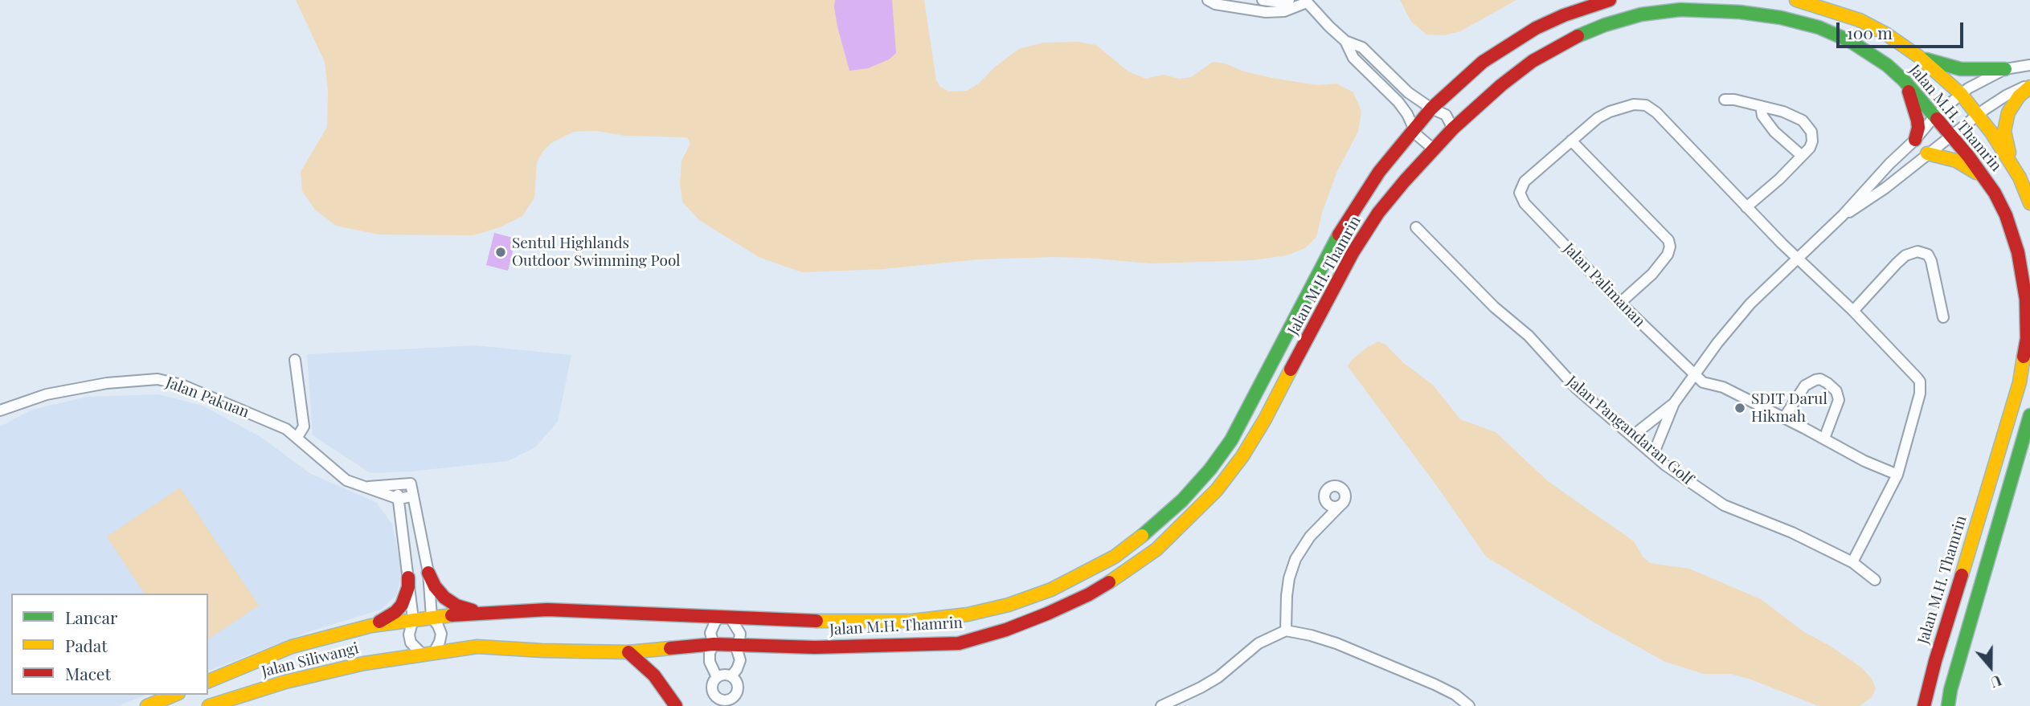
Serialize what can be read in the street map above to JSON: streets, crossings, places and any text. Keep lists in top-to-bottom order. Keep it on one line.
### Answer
{"streets":{"main road":["Jalan M.H. Thamrin","Jalan Siliwangi"],"street":["Jalan Palimanan","Jalan Pakuan","Jalan Pangandaran Golf"]},"crossings":[["Jalan M.H. Thamrin","Jalan Siliwangi"]],"places":["Sentul Highlands Outdoor Swimming Pool","SDIT Darul Hikmah"],"legend":["Lancar","Padat","Macet"],"scale_bar":"100 m","north":"bottom"}
